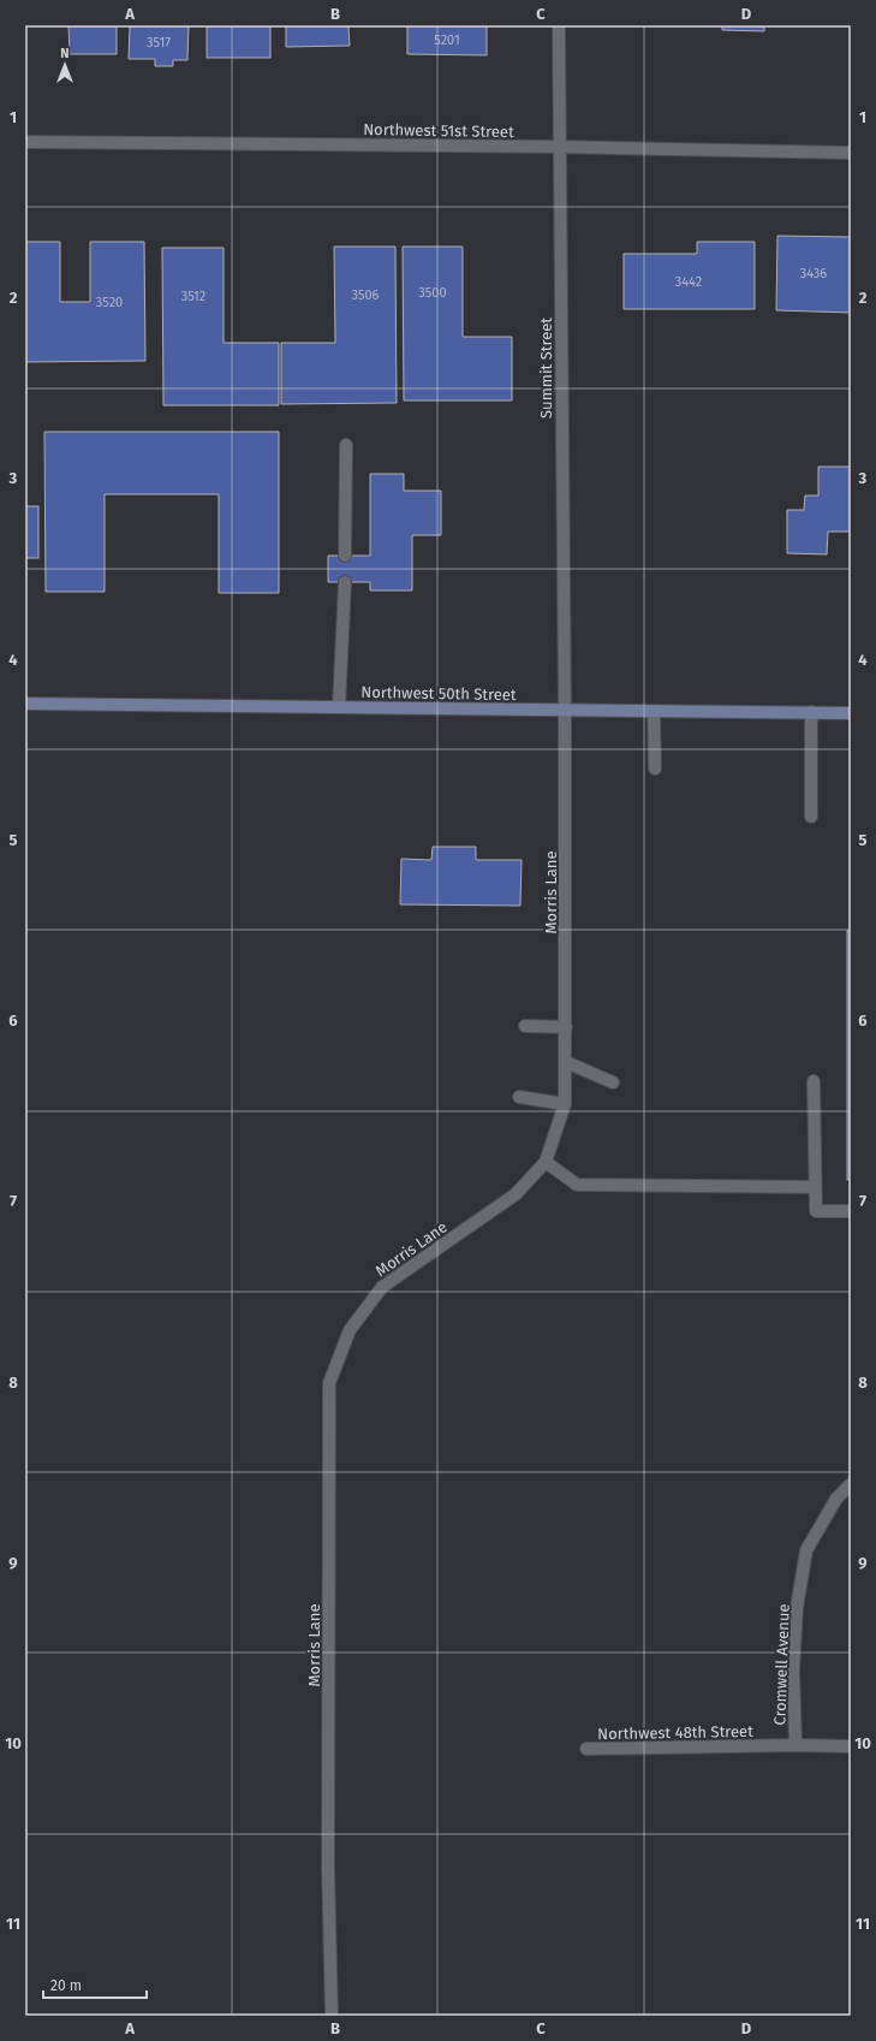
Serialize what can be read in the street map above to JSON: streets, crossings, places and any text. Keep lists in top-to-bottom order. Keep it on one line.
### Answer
{"streets":{"main road":["Northwest 50th Street"],"street":["Northwest 51st Street","Summit Street","Morris Lane","Cromwell Avenue","Northwest 48th Street"]},"crossings":[["Northwest 51st Street","Summit Street"],["Summit Street","Northwest 50th Street"],["Summit Street","Morris Lane"],["Northwest 50th Street","Morris Lane"],["Cromwell Avenue","Northwest 48th Street"]],"house_numbers":["5201","3517","3436","3442","3500","3506","3512","3520"],"scale_bar":"20 m","north":"top","grid":{"columns":["A","B","C","D"],"rows":["1","2","3","4","5","6","7","8","9","10","11"]}}
